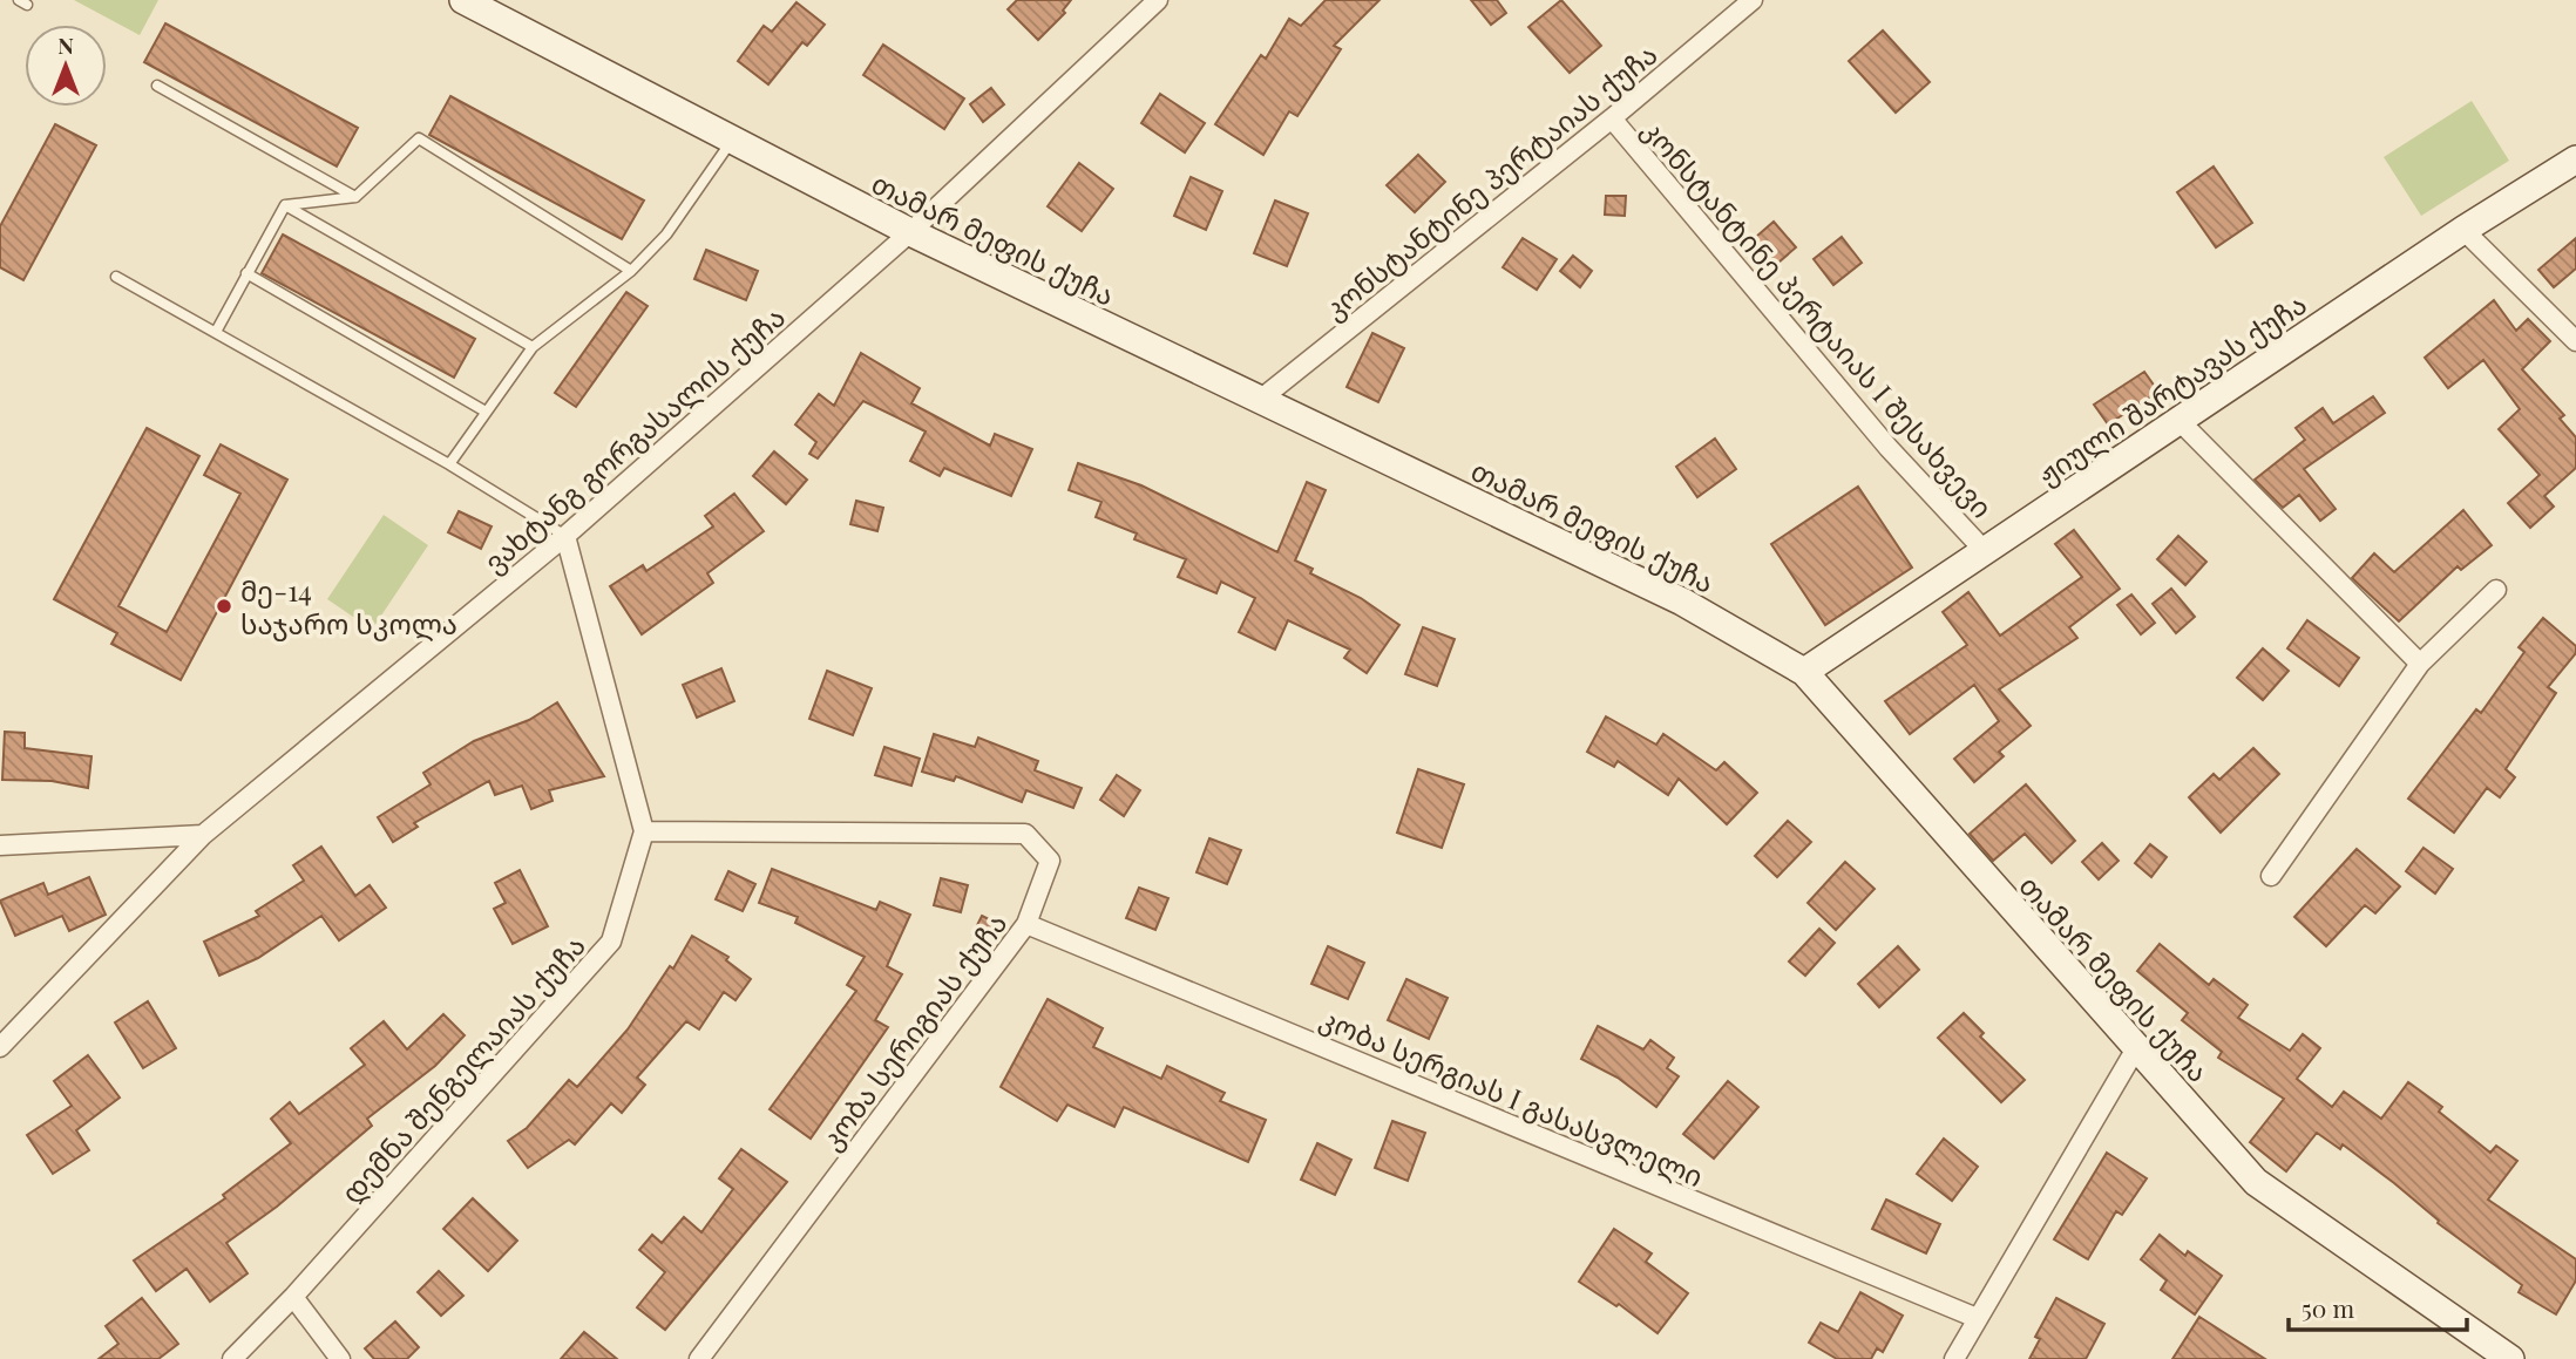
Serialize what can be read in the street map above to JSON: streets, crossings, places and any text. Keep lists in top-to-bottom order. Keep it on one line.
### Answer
{"streets":{"street":["კონსტანტინე პერტაიას ქუჩა","თამარ მეფის ქუჩა","კონსტანტინე პერტაიას I შესახვევი","ჟიული შარტავას ქუჩა","ვახტანგ გორგასალის ქუჩა","კობა სერიგიას ქუჩა","დემნა შენგელაიას ქუჩა","კობა სერგიას I გასასვლელი"]},"crossings":[["კონსტანტინე პერტაიას ქუჩა","თამარ მეფის ქუჩა"],["კონსტანტინე პერტაიას ქუჩა","კონსტანტინე პერტაიას I შესახვევი"],["თამარ მეფის ქუჩა","ჟიული შარტავას ქუჩა"],["თამარ მეფის ქუჩა","ვახტანგ გორგასალის ქუჩა"],["კონსტანტინე პერტაიას I შესახვევი","ჟიული შარტავას ქუჩა"],["კობა სერიგიას ქუჩა","დემნა შენგელაიას ქუჩა"],["კობა სერიგიას ქუჩა","კობა სერგიას I გასასვლელი"]],"places":["მე-14 საჯარო სკოლა"],"scale_bar":"50 m","north":"top"}
